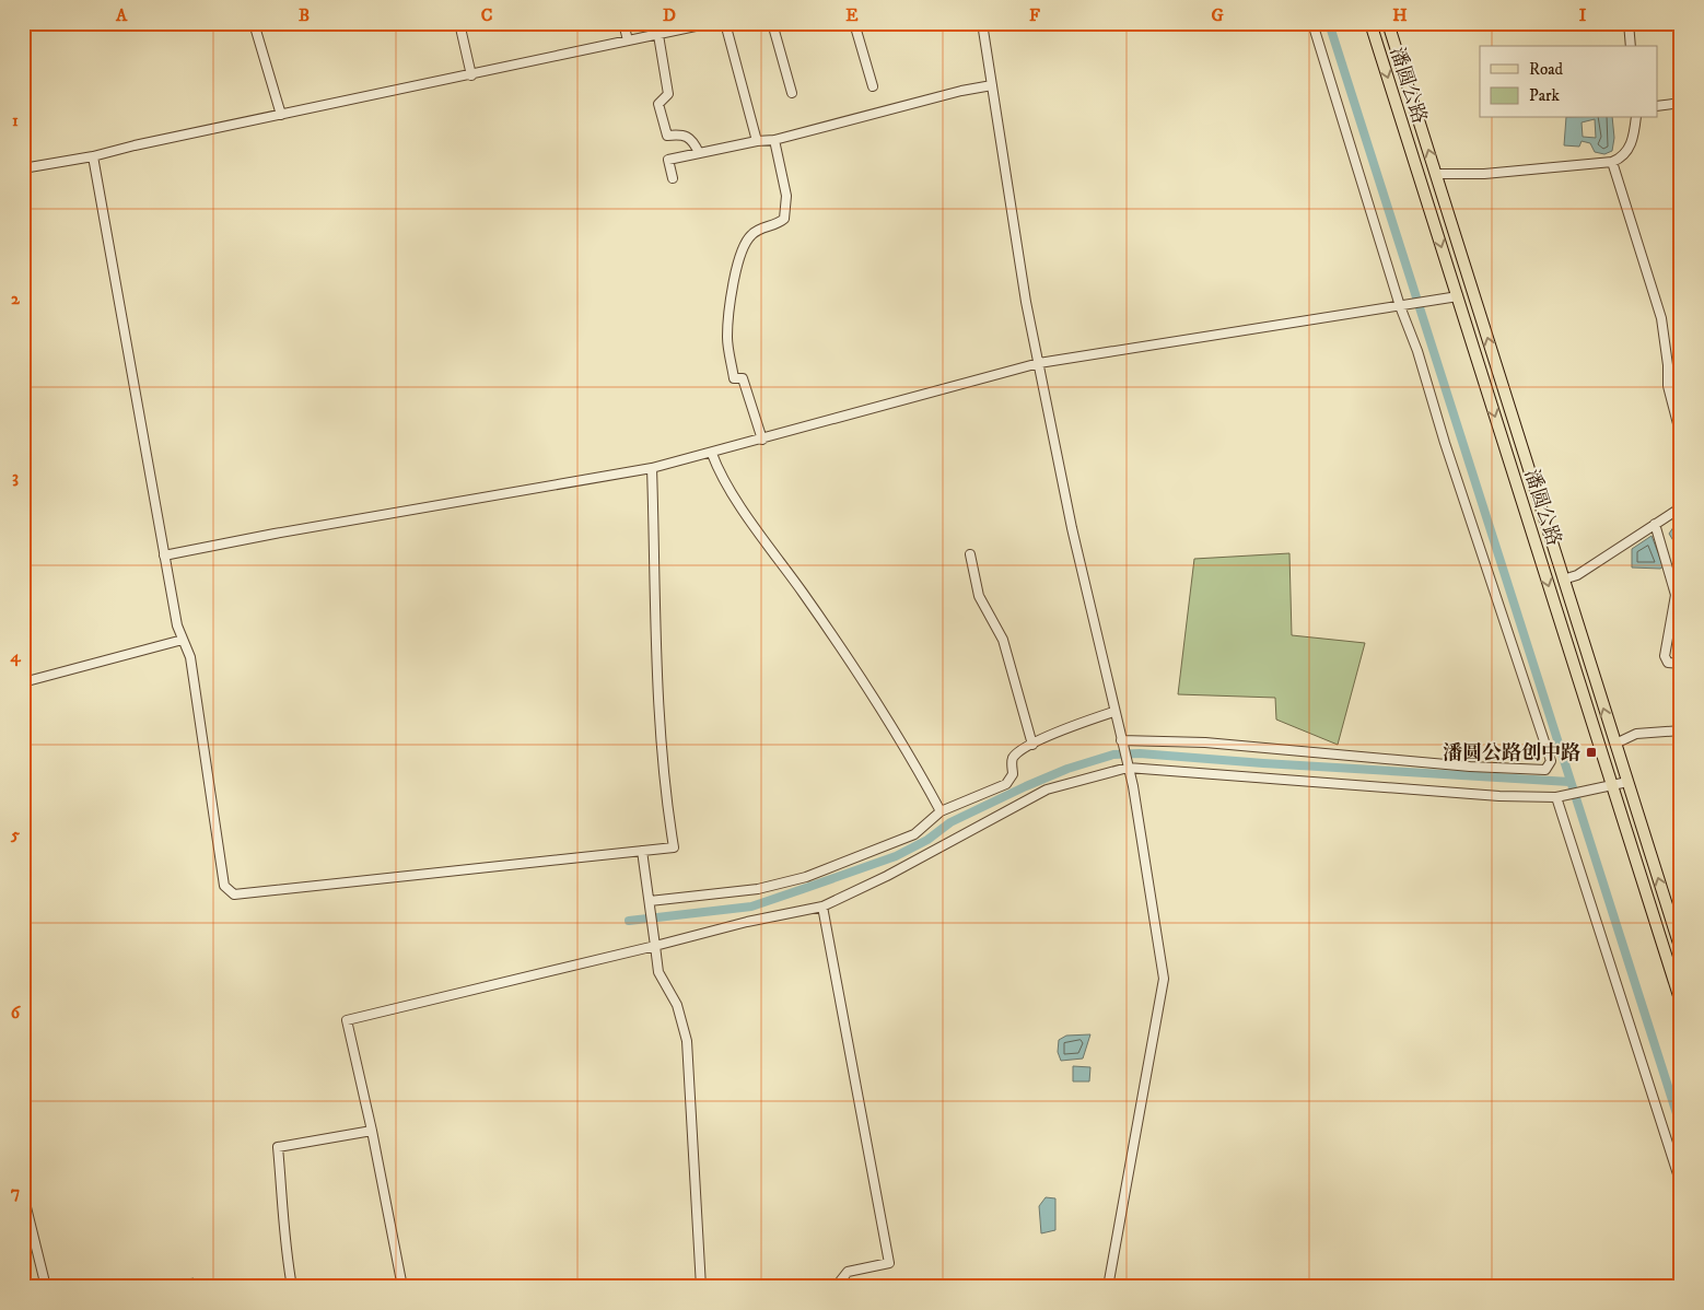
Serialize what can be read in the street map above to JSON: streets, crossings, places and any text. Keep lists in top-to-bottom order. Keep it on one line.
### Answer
{"streets":{"main road":["潘圆公路"]},"places":{"transit":["潘圆公路创中路"]},"legend":["Road","Park"],"grid":{"columns":["A","B","C","D","E","F","G","H","I"],"rows":["1","2","3","4","5","6","7"]}}
